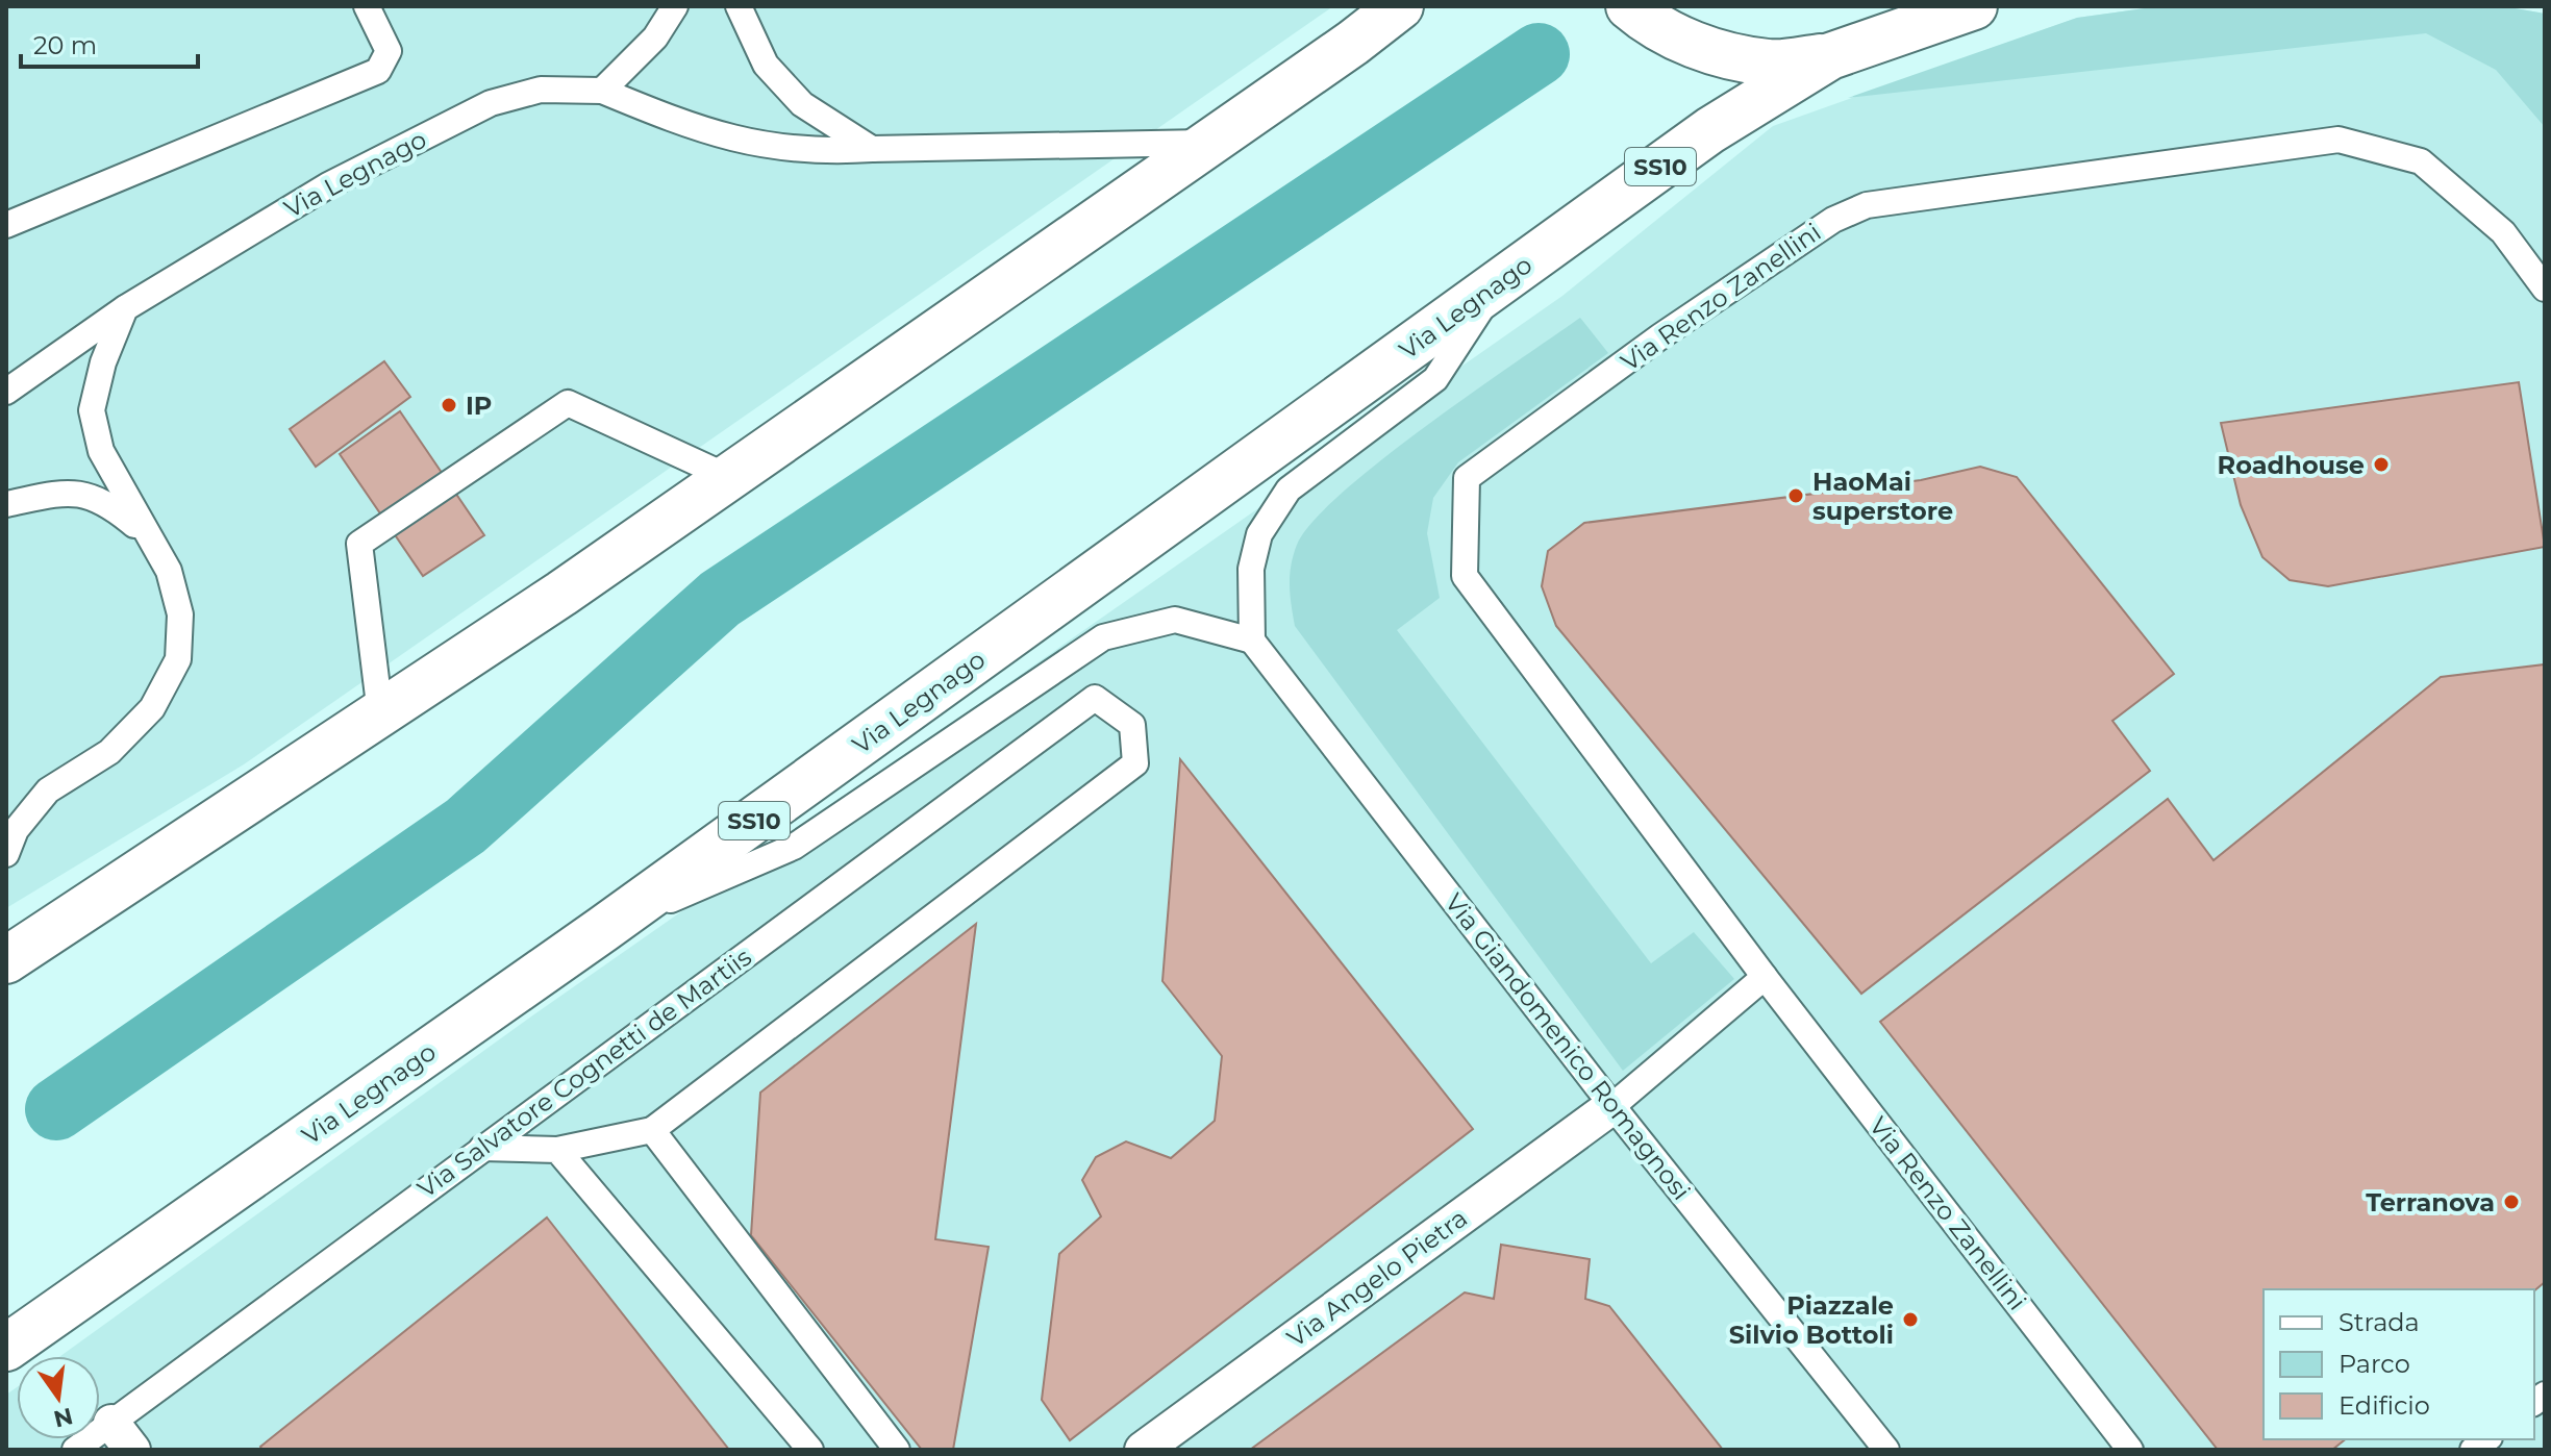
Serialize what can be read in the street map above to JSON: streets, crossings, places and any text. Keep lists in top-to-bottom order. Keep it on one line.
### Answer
{"streets":{"main road":["SS10","Via Legnago"],"street":["Via Angelo Pietra"],"lane":["Via Renzo Zanellini","Via Giandomenico Romagnosi","Via Salvatore Cognetti de Martiis"]},"crossings":[["Via Giandomenico Romagnosi","Via Angelo Pietra"]],"places":["IP","Roadhouse","HaoMai superstore","Terranova","Piazzale Silvio Bottoli"],"legend":["Strada","Parco","Edificio"],"scale_bar":"20 m","north":"bottom"}
